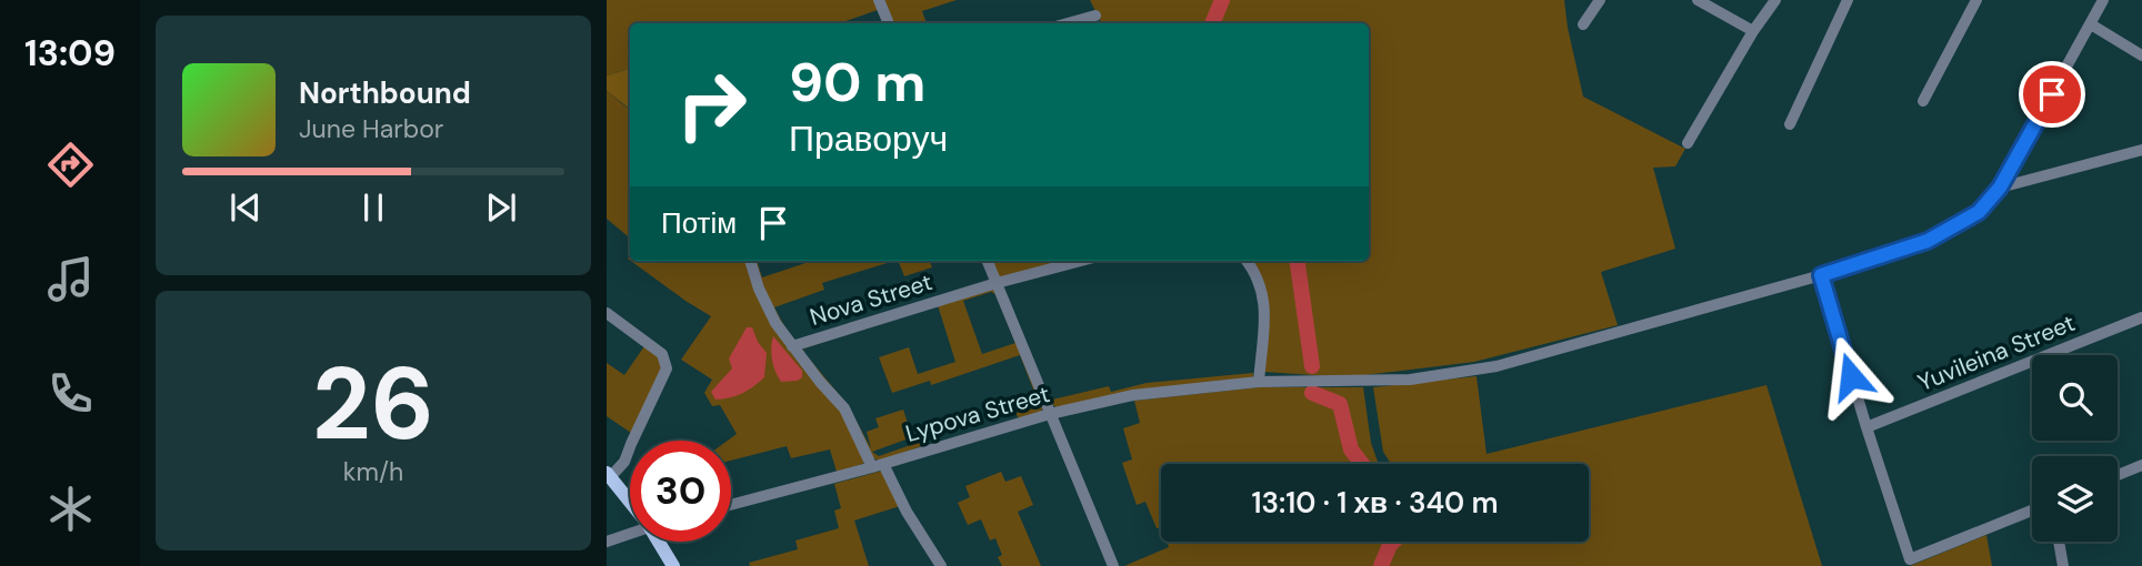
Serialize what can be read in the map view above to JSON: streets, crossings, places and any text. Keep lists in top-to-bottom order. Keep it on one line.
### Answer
{"streets":{"street":["Nova Street","Yuvileina Street","Lypova Street"]},"page":{"tabs":"13:09","turn":["90 m","Праворуч"],"song":["Northbound","June Harbor"],"then":"Потім","tile":["26","km/h"],"limit":"30","trip":"13:10 · 1 хв · 340 m"}}
